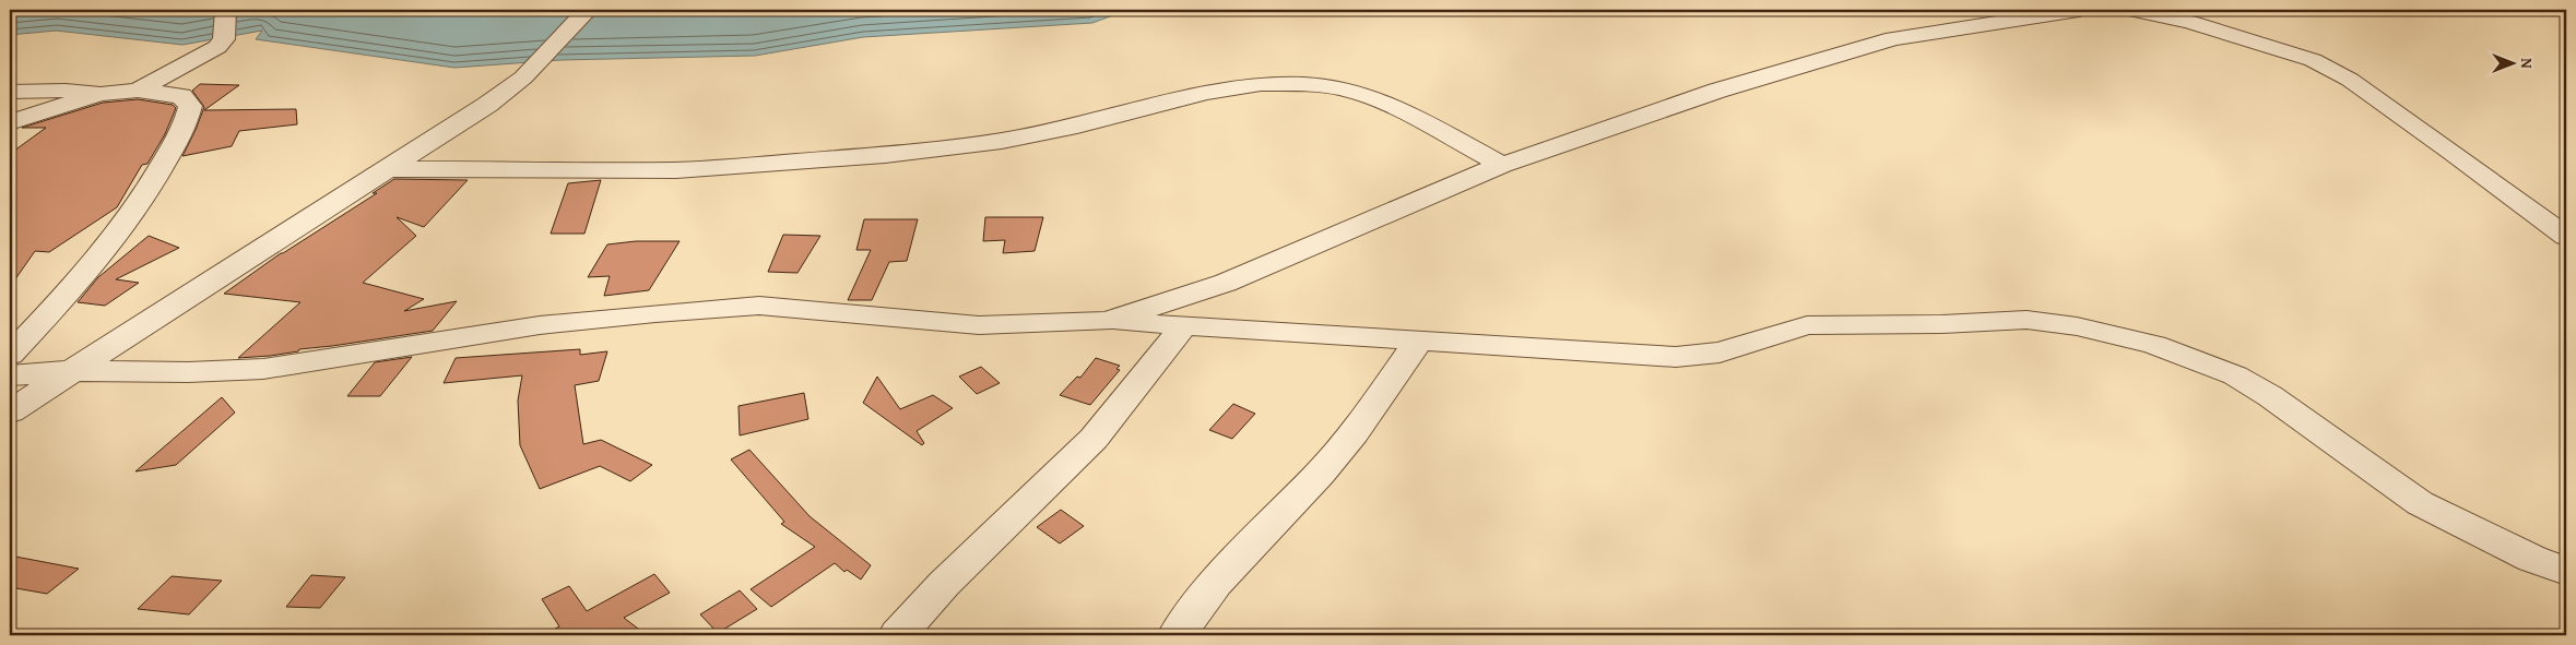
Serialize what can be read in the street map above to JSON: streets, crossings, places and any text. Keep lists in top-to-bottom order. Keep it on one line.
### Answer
{"north":"right"}
